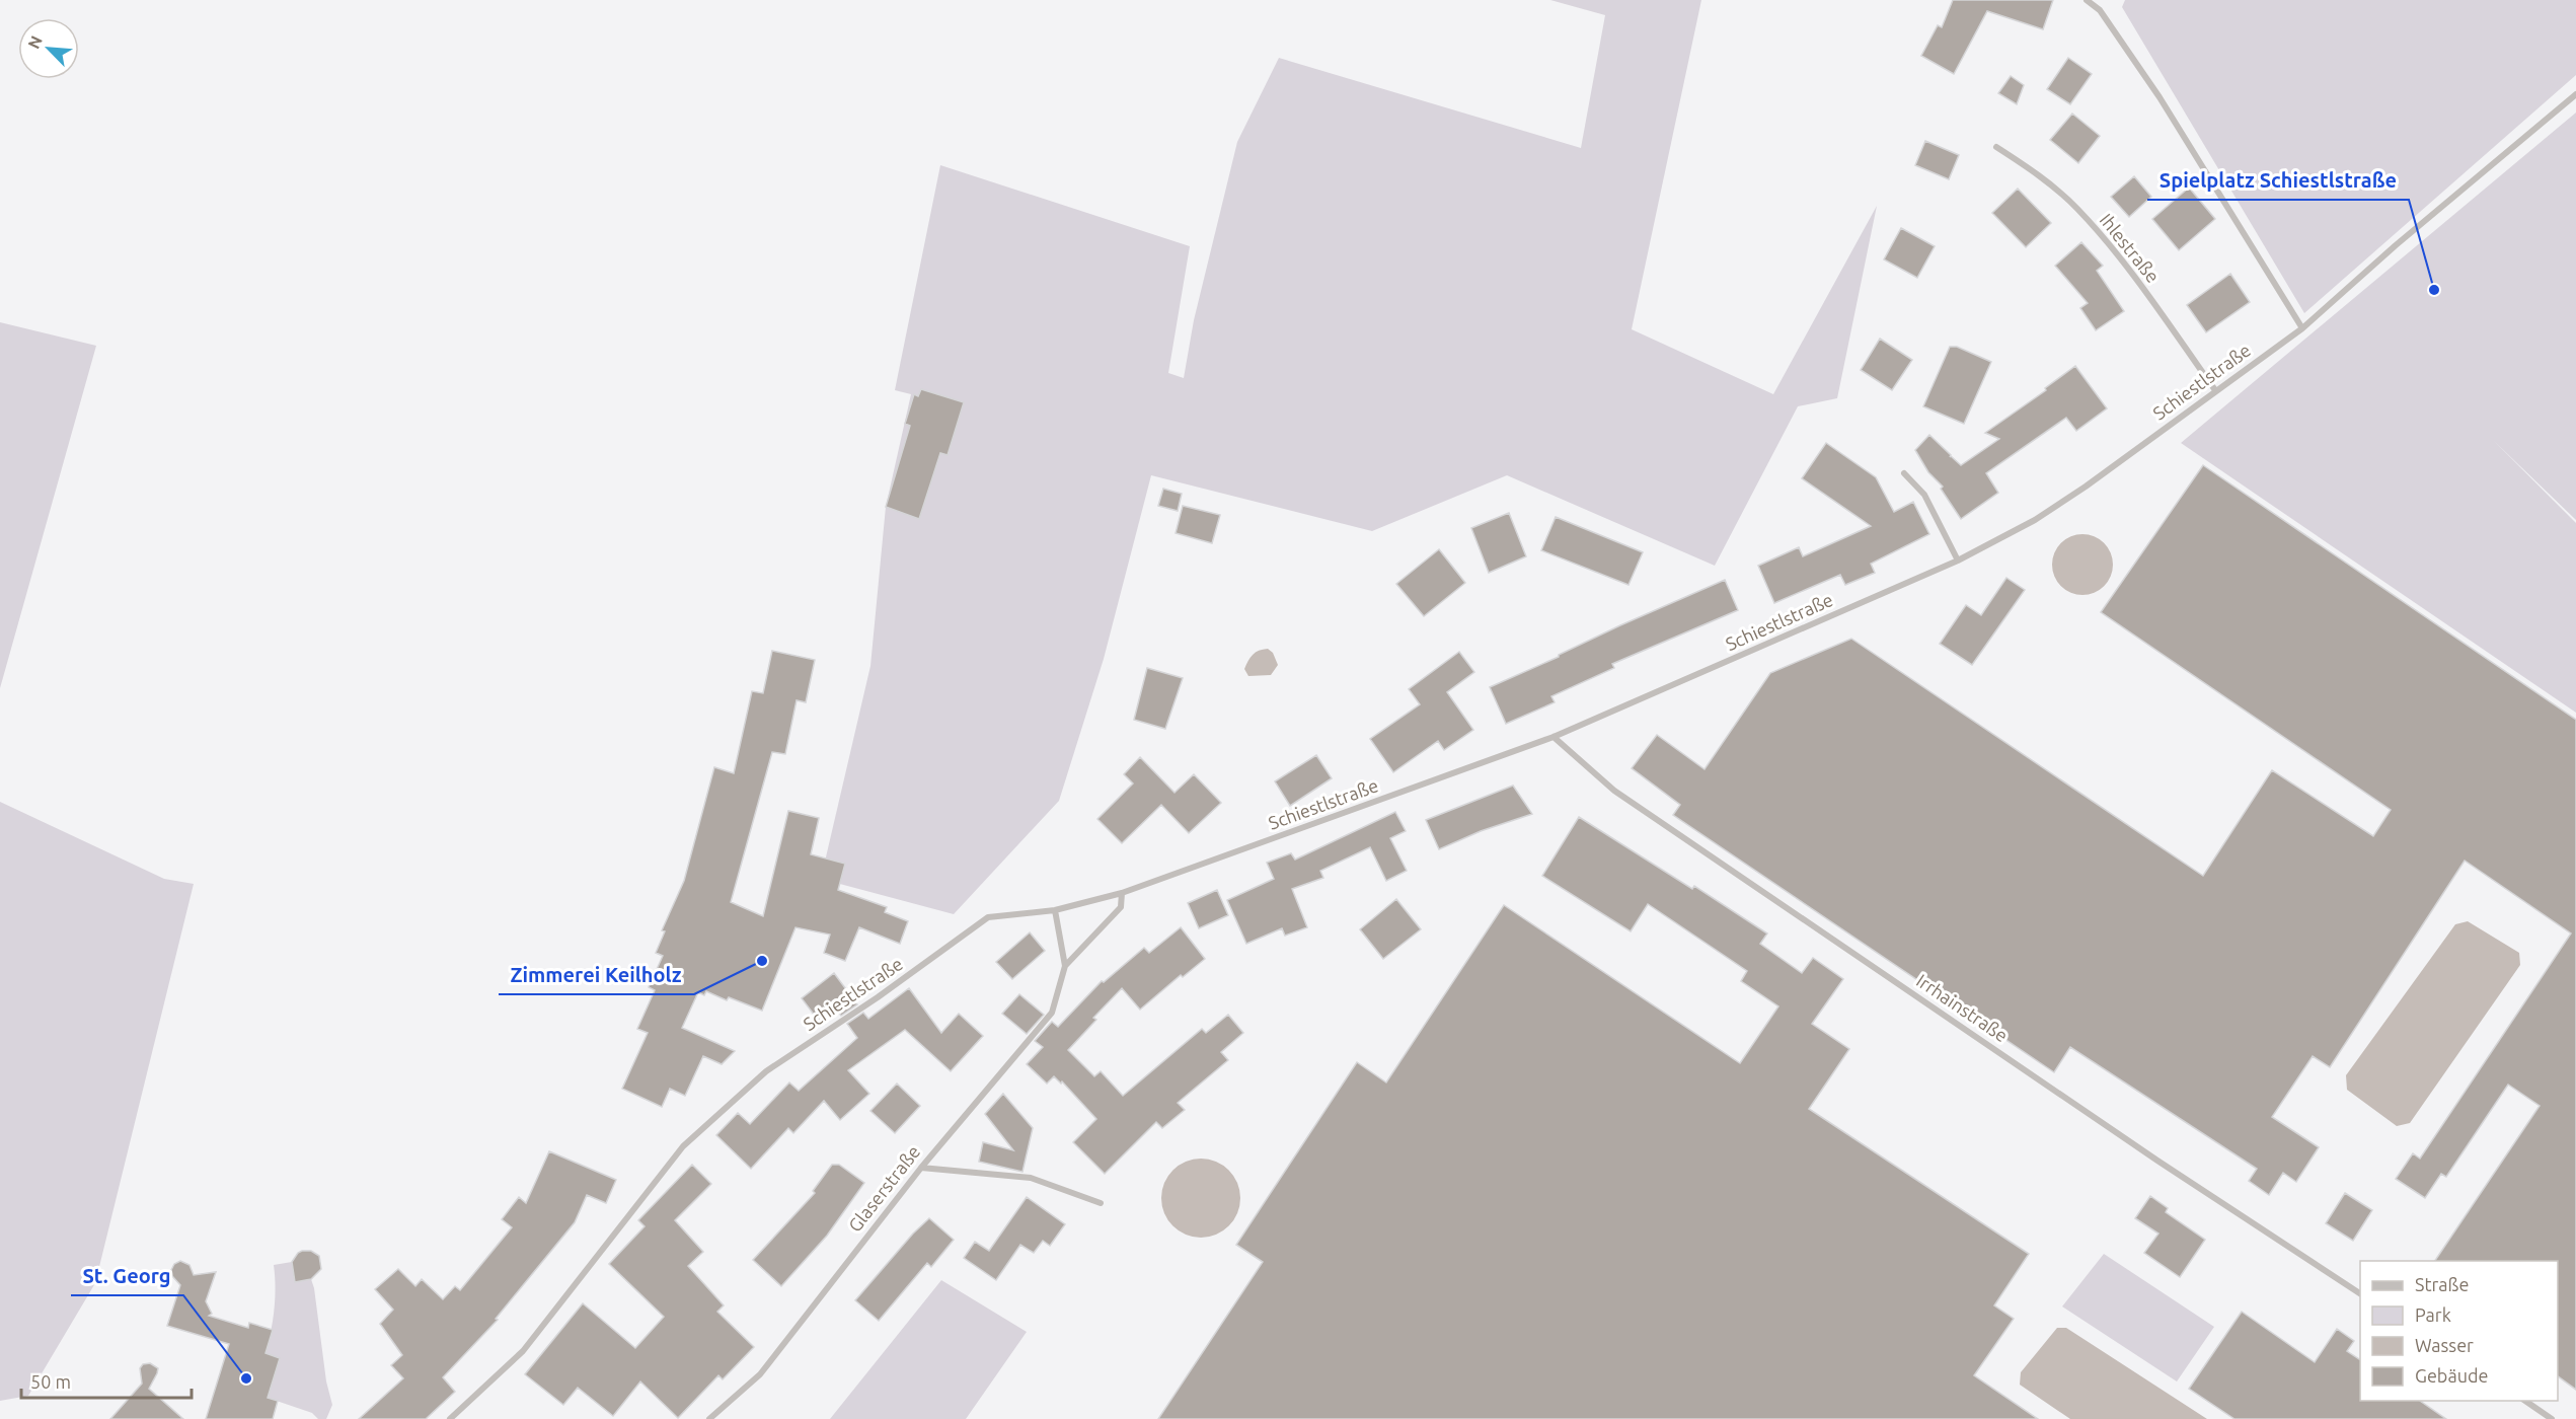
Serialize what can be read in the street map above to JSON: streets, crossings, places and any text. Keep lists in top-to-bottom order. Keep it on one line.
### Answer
{"streets":{"street":["Ihlestraße","Schiestlstraße","Irrhainstraße","Glaserstraße"]},"crossings":[["Ihlestraße","Schiestlstraße"],["Schiestlstraße","Irrhainstraße"],["Schiestlstraße","Glaserstraße"]],"places":["Spielplatz Schiestlstraße","Zimmerei Keilholz","St. Georg"],"legend":["Straße","Park","Wasser","Gebäude"],"scale_bar":"50 m","north":"top left"}
